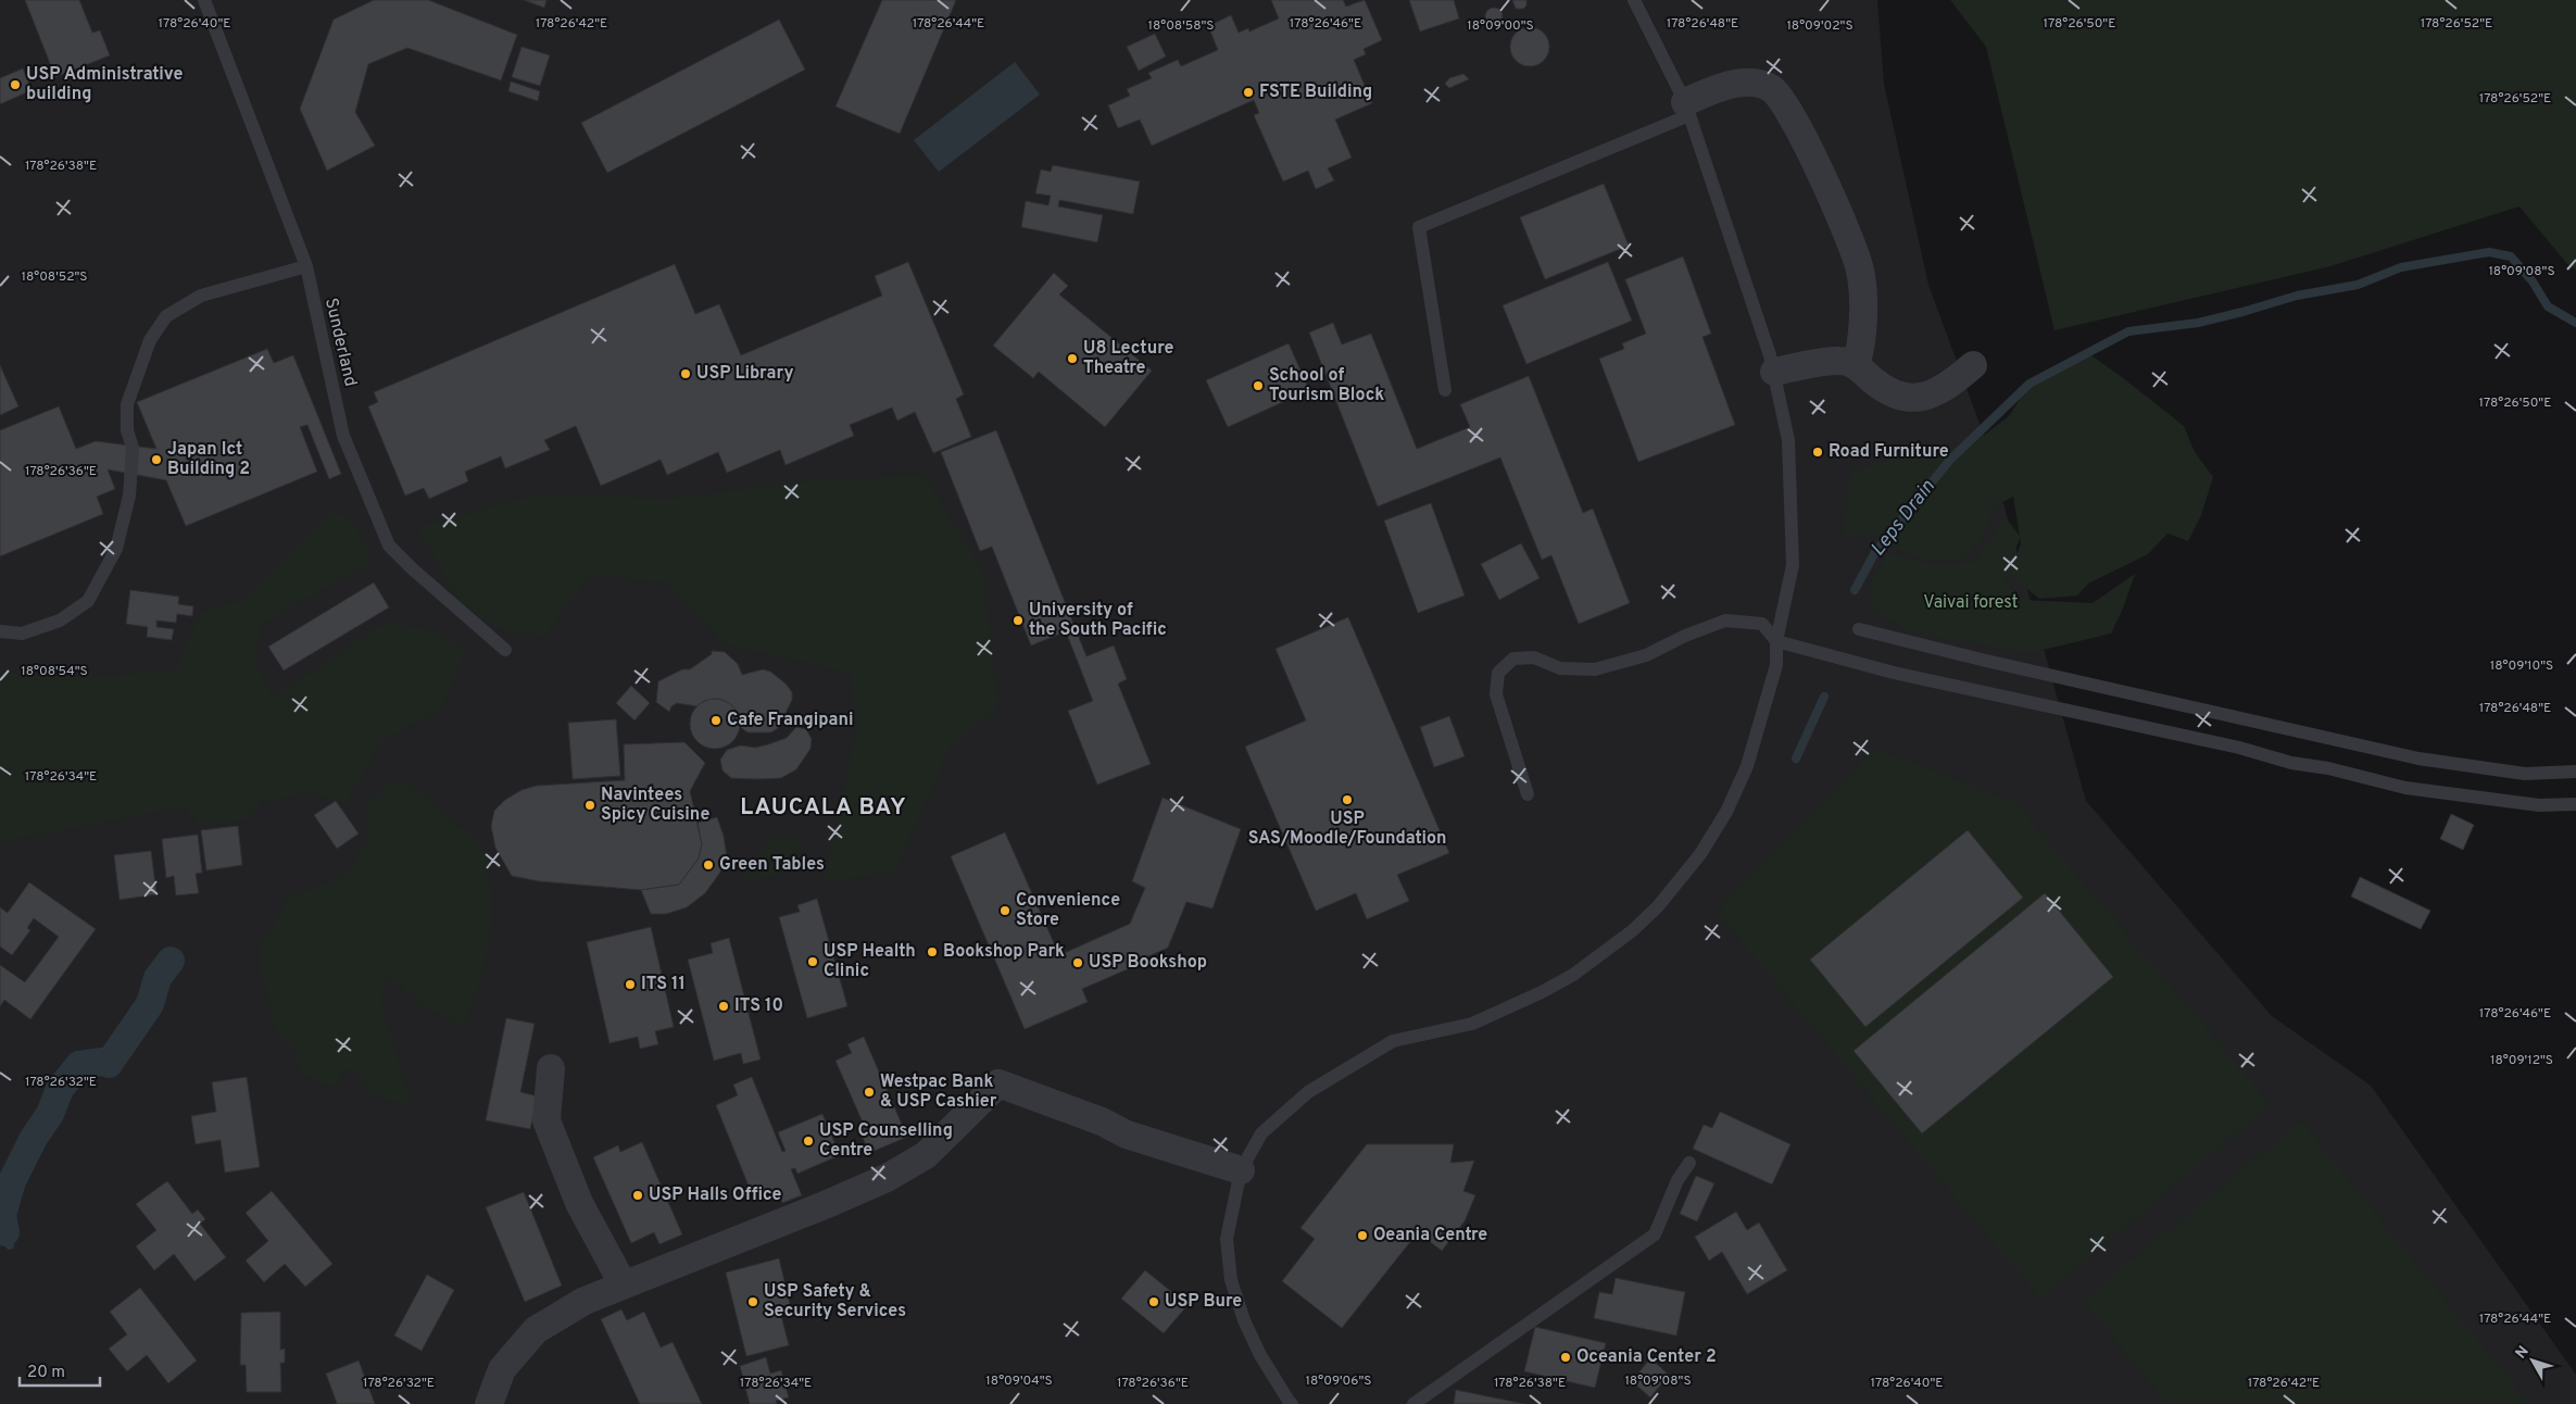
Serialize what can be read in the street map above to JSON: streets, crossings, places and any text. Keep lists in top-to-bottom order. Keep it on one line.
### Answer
{"streets":{"lane":["Sunderland"]},"districts":["LAUCALA BAY"],"water":["Leps Drain"],"parks":["Vaivai forest"],"places":["USP Administrative building","FSTE Building","U8 Lecture Theatre","USP Library","School of Tourism Block","Road Furniture","Japan Ict Building 2","University of the South Pacific","Cafe Frangipani","USP SAS/Moodle/Foundation","Navintees Spicy Cuisine","Green Tables","Convenience Store","Bookshop Park","USP Health Clinic","USP Bookshop","ITS 11","ITS 10","Westpac Bank & USP Cashier","USP Counselling Centre","USP Halls Office","Oeania Centre","USP Safety & Security Services","USP Bure","Oceania Center 2"],"scale_bar":"20 m","north":"top left","coordinates":["178°26'42\"E","178°26'40\"E","178°26'44\"E","178°26'46\"E","178°26'48\"E","178°26'50\"E","178°26'52\"E","18°08'58\"S","18°09'00\"S","18°09'02\"S","178°26'38\"E","18°09'08\"S","18°08'52\"S","178°26'36\"E","18°09'10\"S","18°08'54\"S","178°26'34\"E","18°09'12\"S","178°26'32\"E","18°09'04\"S","18°09'06\"S"]}
